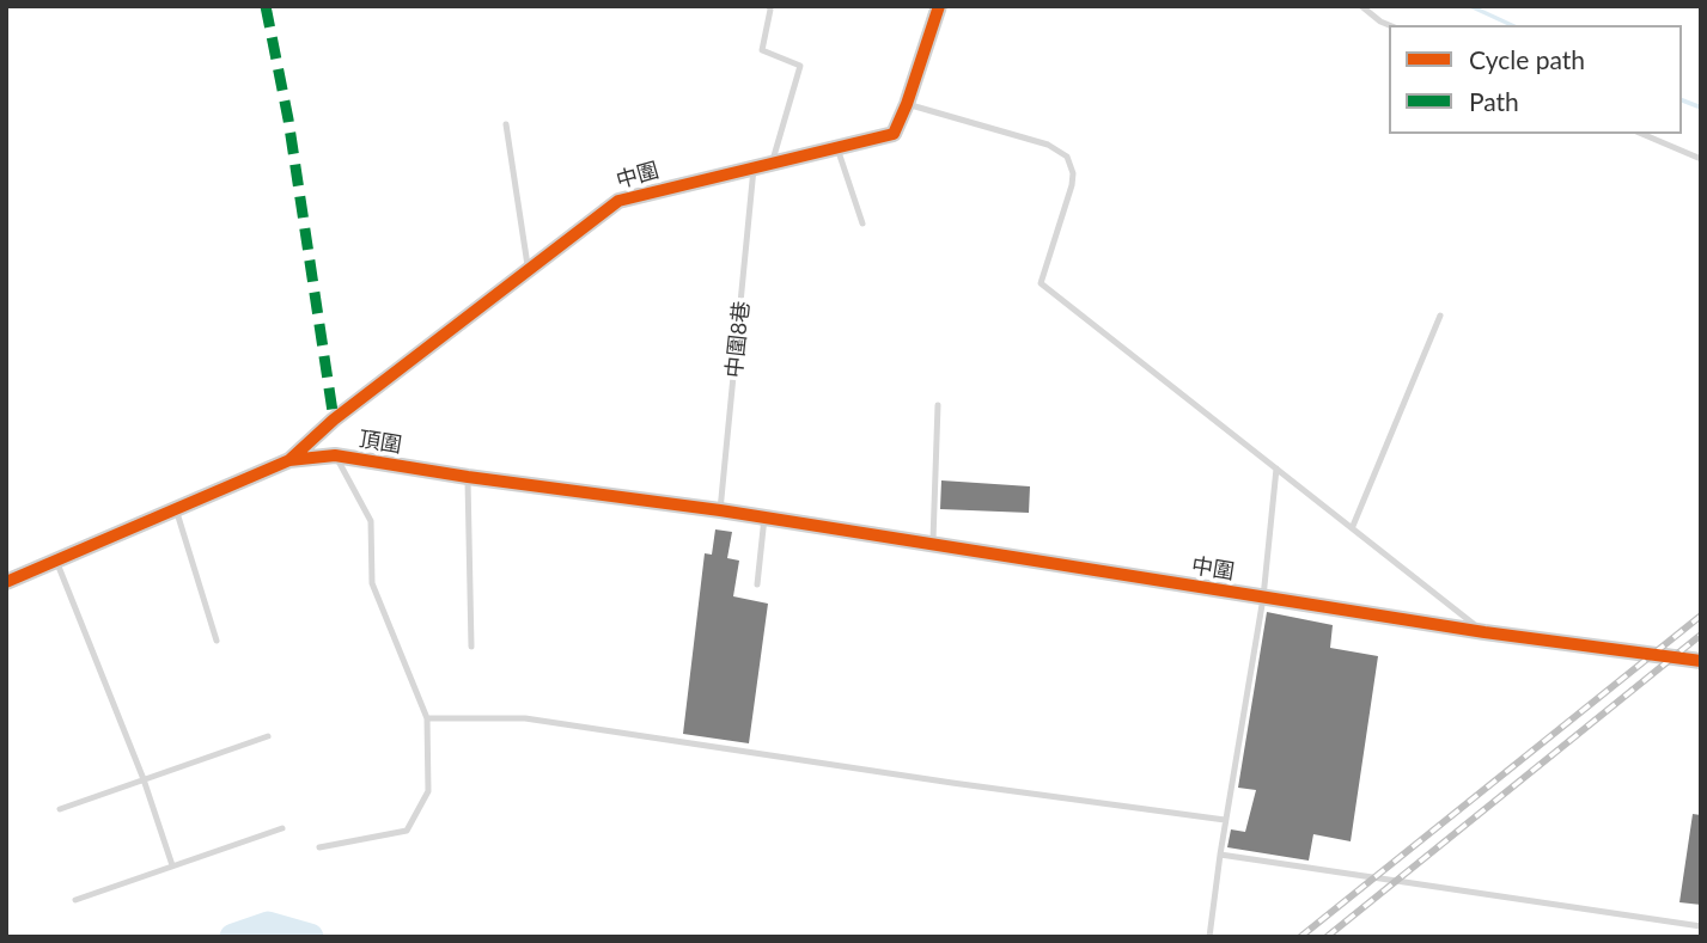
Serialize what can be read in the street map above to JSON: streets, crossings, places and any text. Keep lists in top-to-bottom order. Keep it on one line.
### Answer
{"streets":{"street":["中圍","頂圍"],"lane":["中圍8巷"]},"crossings":[["中圍","中圍8巷"],["中圍","頂圍"],["中圍8巷","頂圍"]],"legend":["Cycle path","Path"]}
